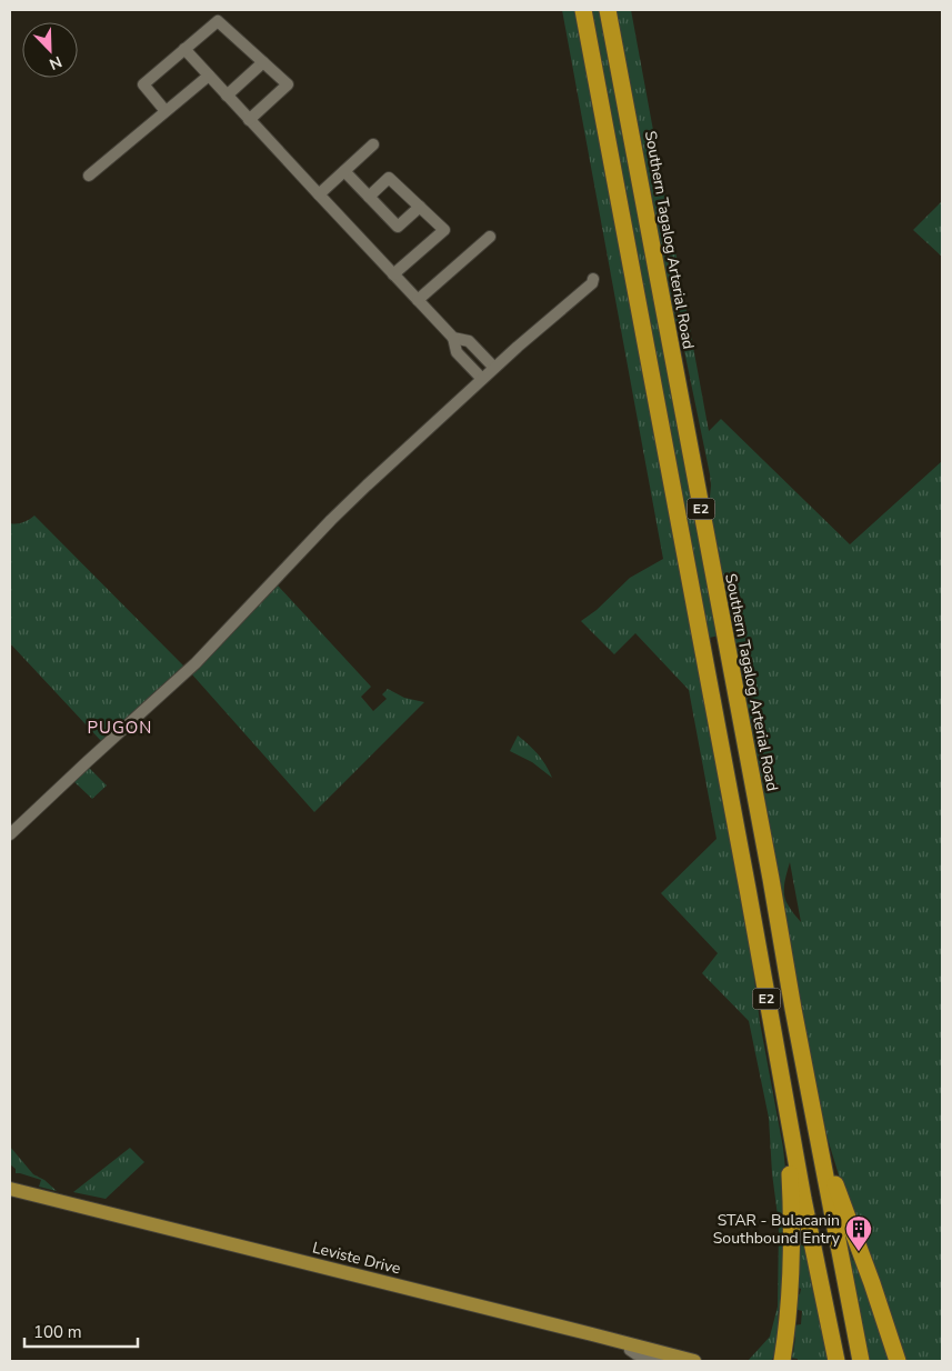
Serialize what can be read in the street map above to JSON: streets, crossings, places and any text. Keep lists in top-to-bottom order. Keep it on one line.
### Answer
{"streets":{"highway":["Southern Tagalog Arterial Road","E2"],"main road":["Leviste Drive"]},"districts":["PUGON"],"places":{"building":["STAR - Bulacanin Southbound Entry"]},"scale_bar":"100 m","north":"bottom right"}
